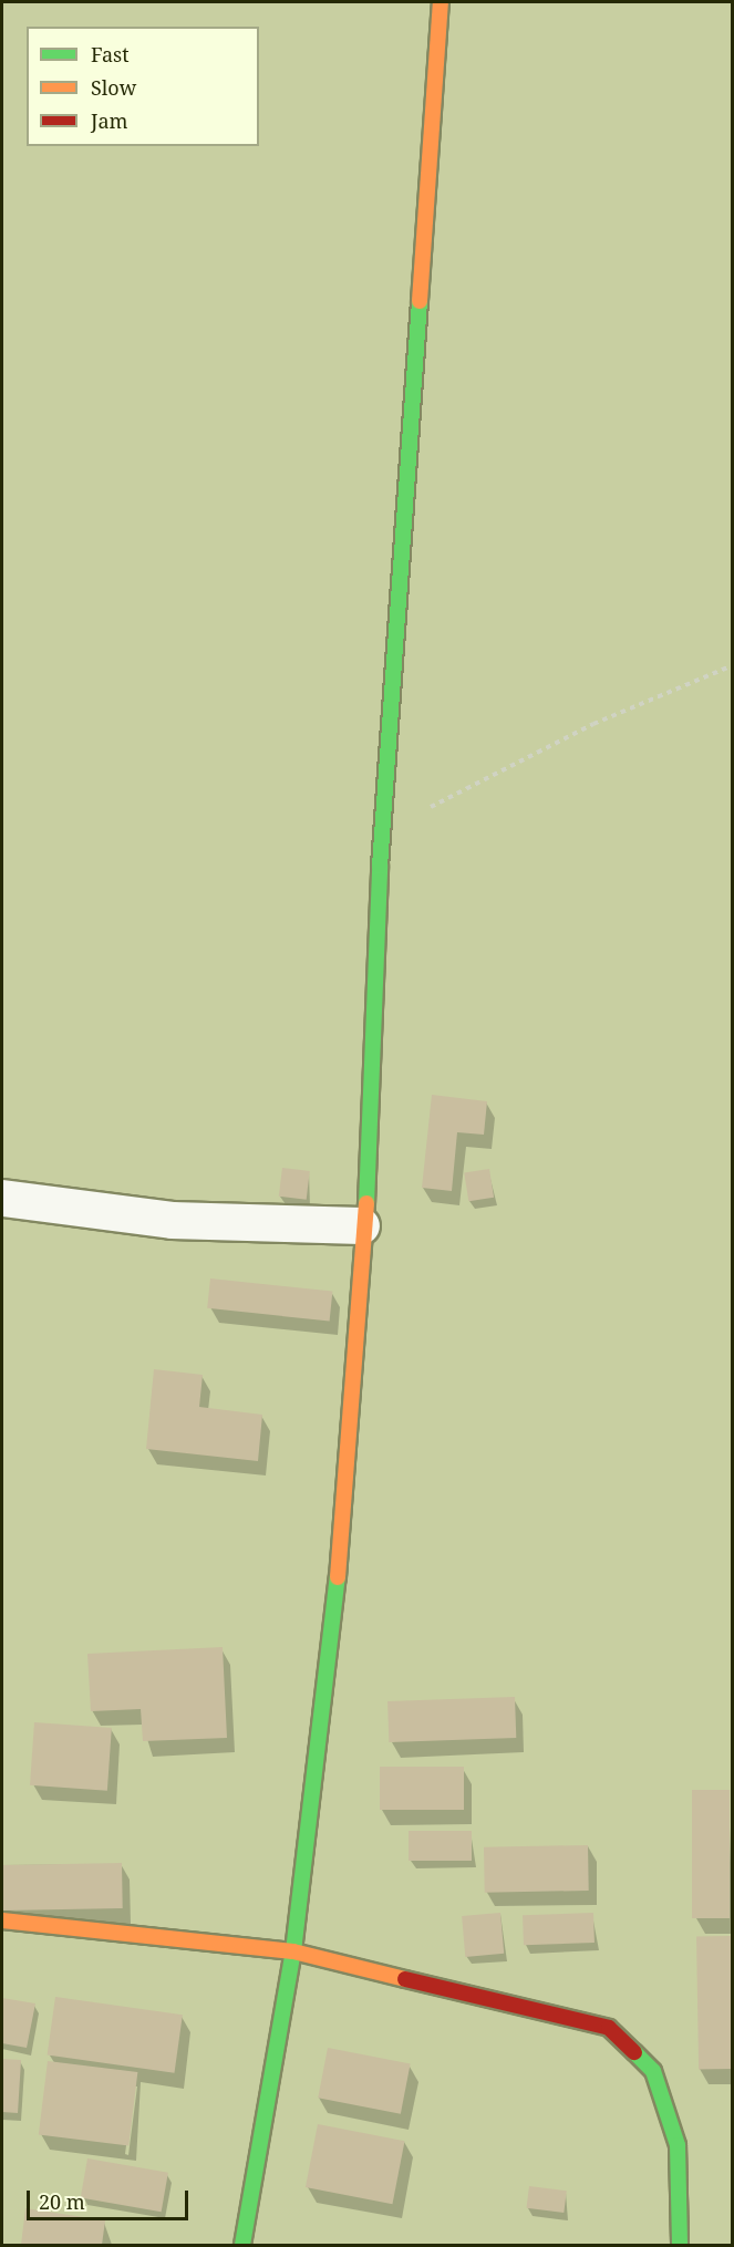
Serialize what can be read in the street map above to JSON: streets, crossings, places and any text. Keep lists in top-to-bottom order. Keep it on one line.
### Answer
{"legend":["Fast","Slow","Jam"],"scale_bar":"20 m"}
